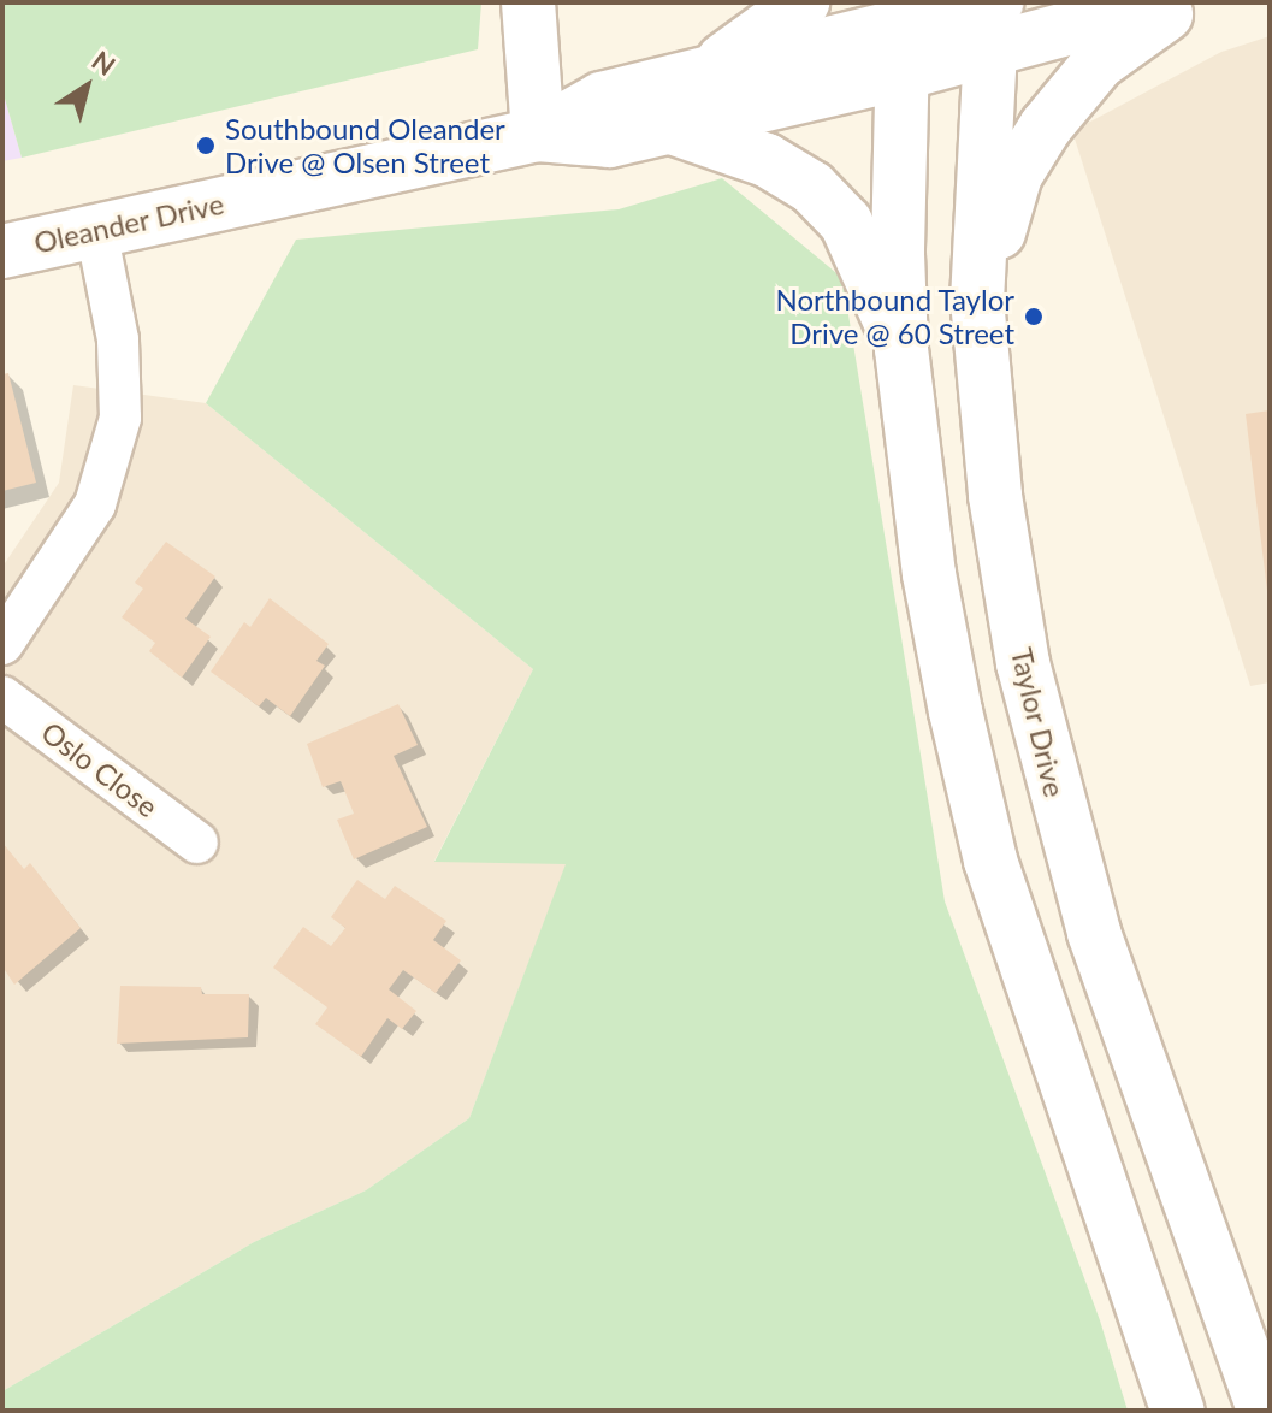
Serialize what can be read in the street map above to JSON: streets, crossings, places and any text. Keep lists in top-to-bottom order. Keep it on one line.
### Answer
{"streets":{"main road":["Oleander Drive","Taylor Drive"],"street":["Oslo Close"]},"places":["Southbound Oleander Drive @ Olsen Street","Northbound Taylor Drive @ 60 Street"],"north":"top right"}
